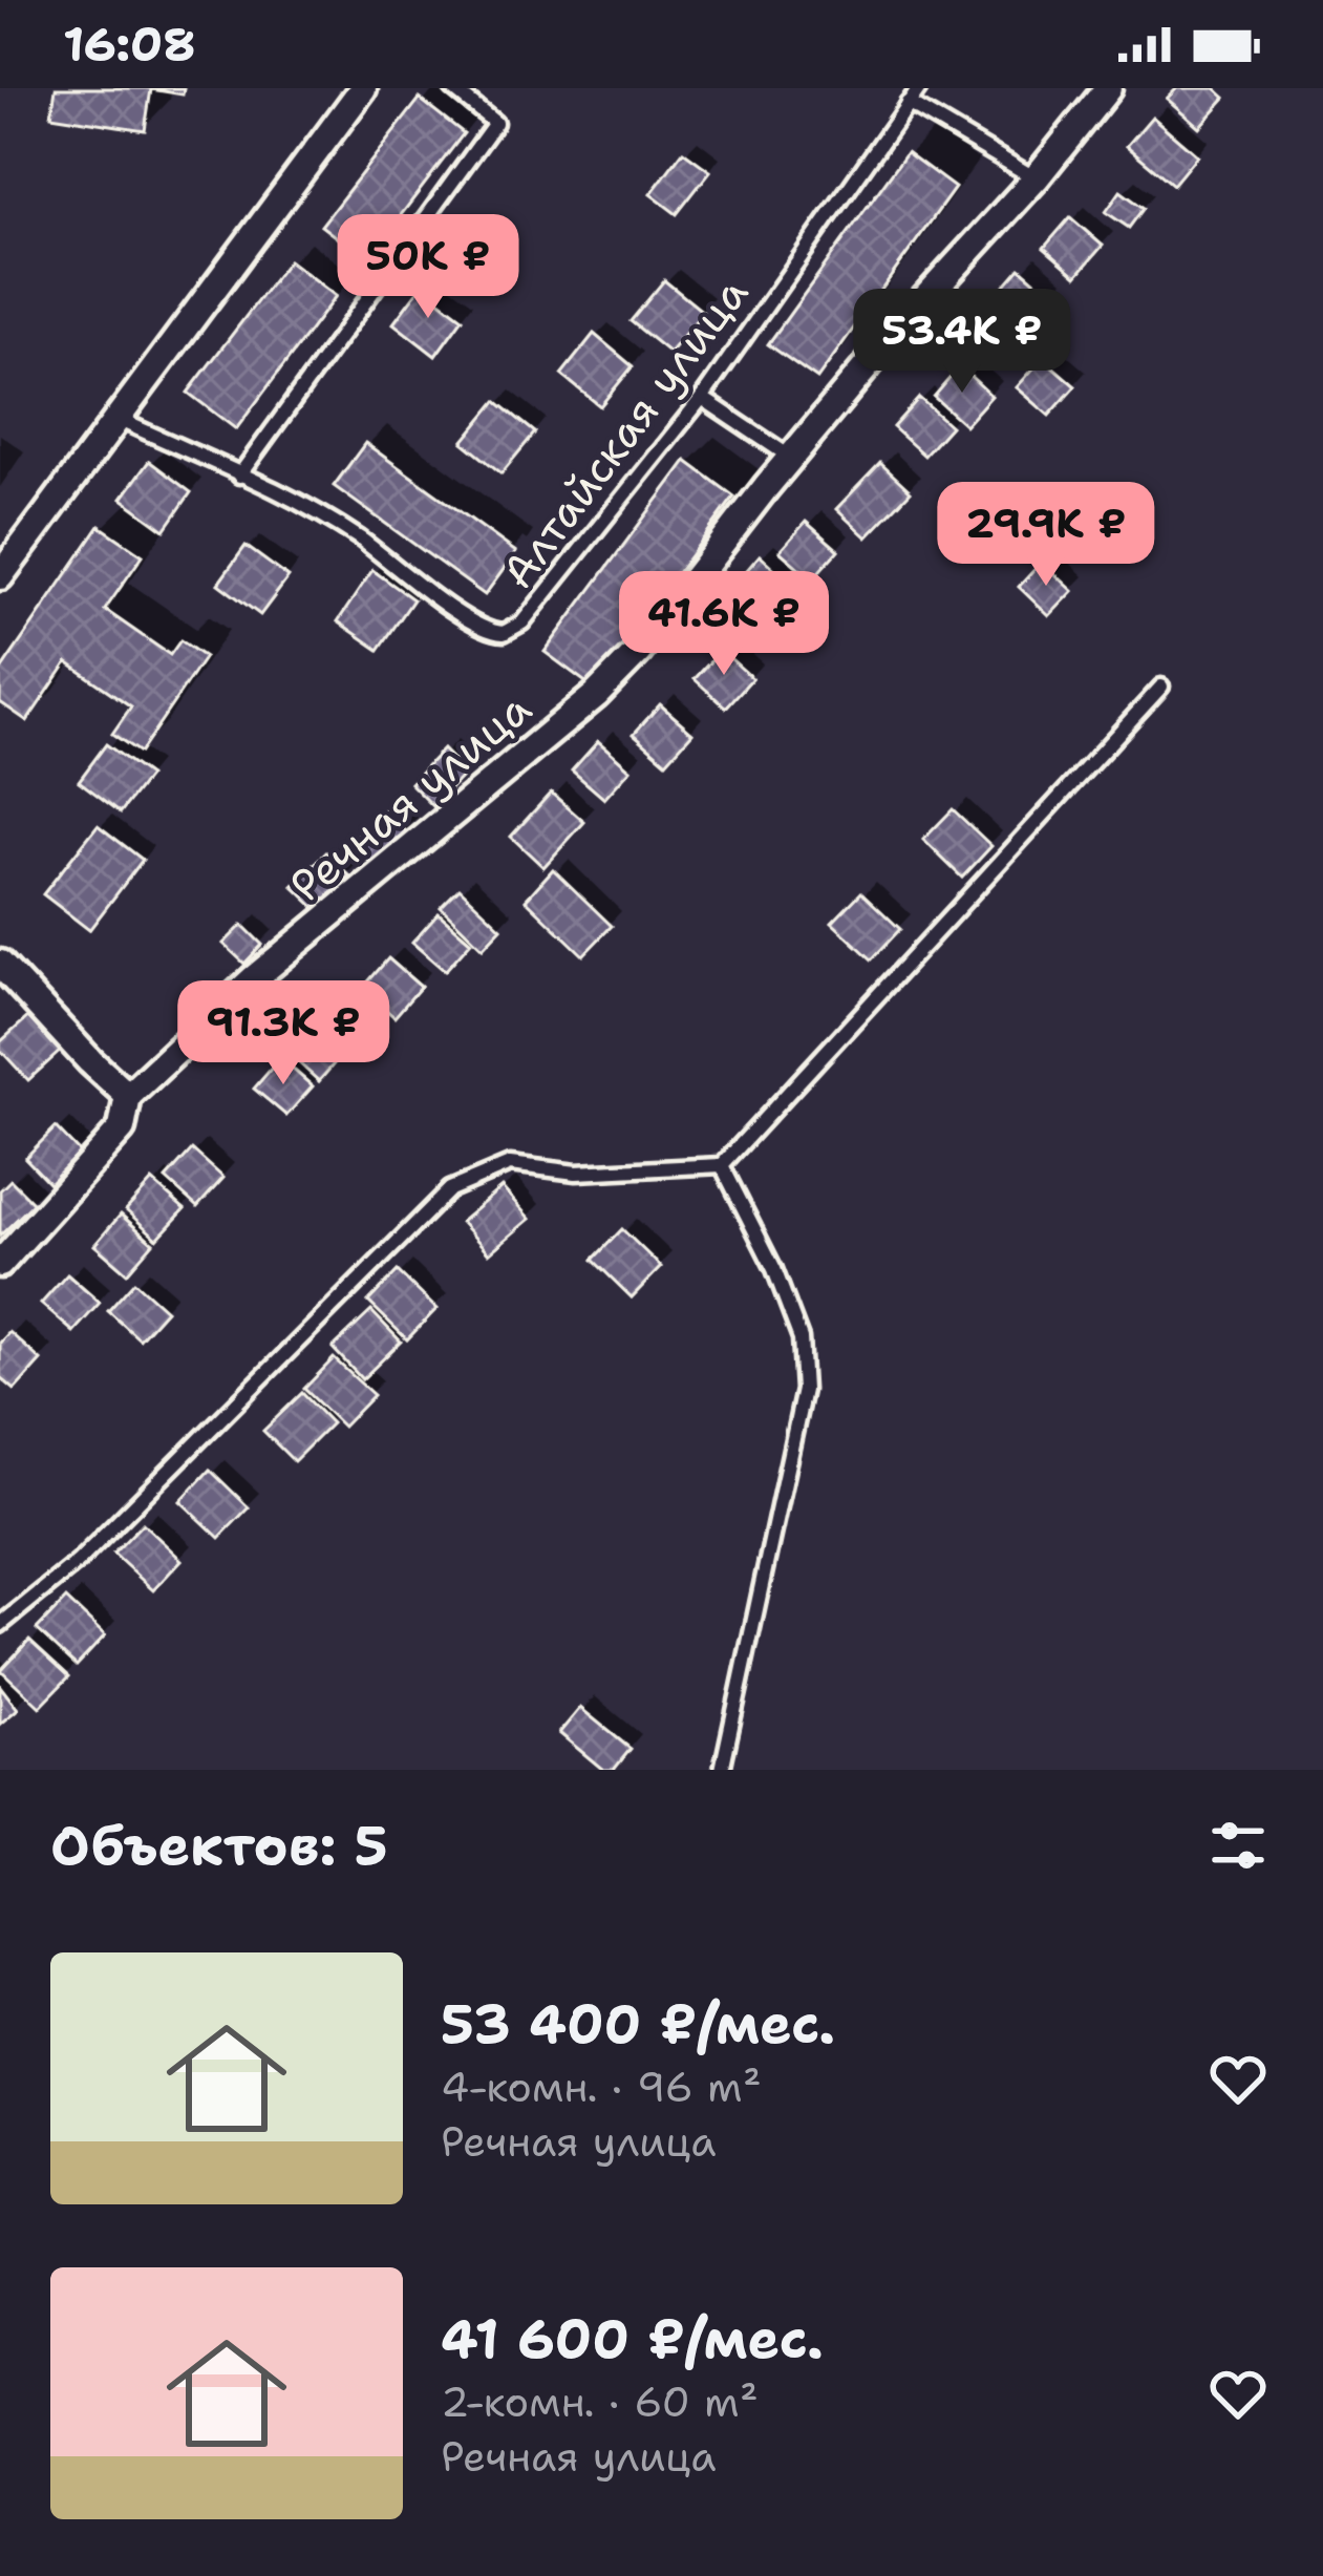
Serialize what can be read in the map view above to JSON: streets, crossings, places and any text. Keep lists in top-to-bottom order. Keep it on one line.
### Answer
{"streets":{"street":["Речная улица"],"lane":["Алтайская улица"]},"page":{"status":"16:08","price":["50K ₽","53.4K ₽","29.9K ₽","41.6K ₽","91.3K ₽"],"heading":"Объектов: 5","list":[{"name":"53 400 ₽/мес.","note":"4-комн. · 96 m² · Речная улица"},{"name":"41 600 ₽/мес.","note":"2-комн. · 60 m² · Речная улица"}]}}
